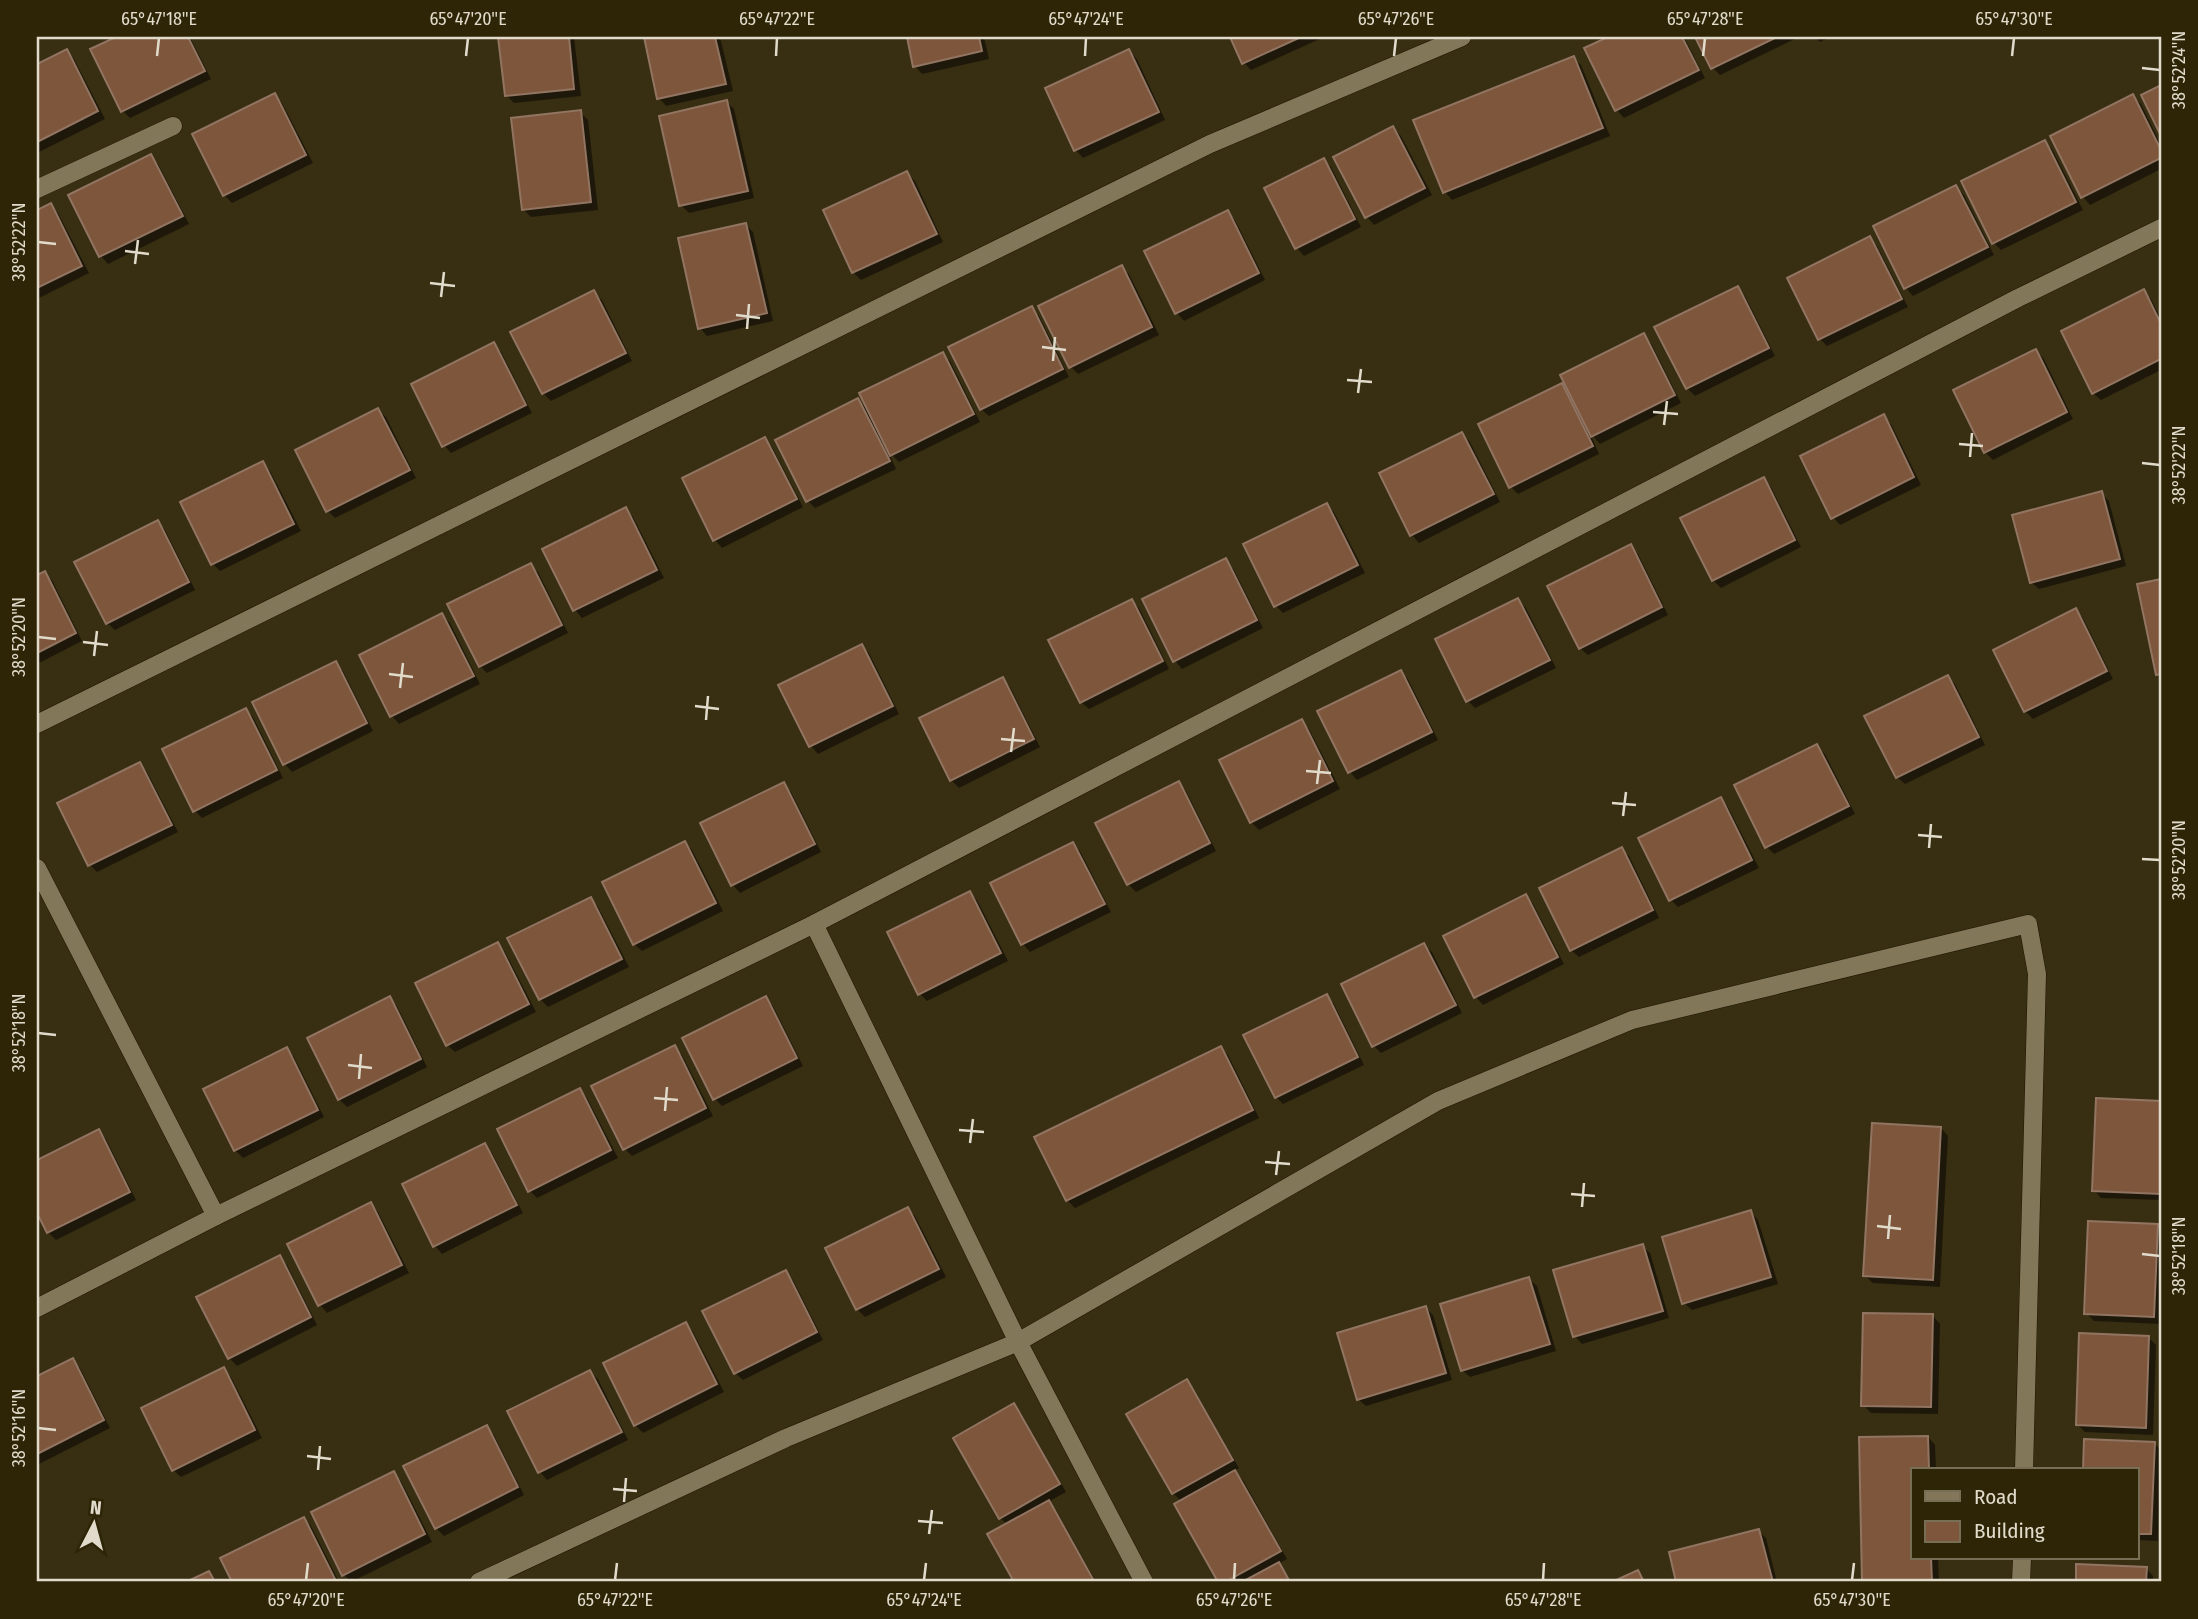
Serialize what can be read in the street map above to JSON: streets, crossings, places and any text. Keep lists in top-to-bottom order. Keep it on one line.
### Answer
{"legend":["Road","Building"],"north":"top","coordinates":["65°47'18\"E","65°47'20\"E","65°47'22\"E","65°47'24\"E","65°47'26\"E","65°47'28\"E","65°47'30\"E","38°52'24\"N","38°52'22\"N","38°52'20\"N","38°52'18\"N","38°52'16\"N"]}
